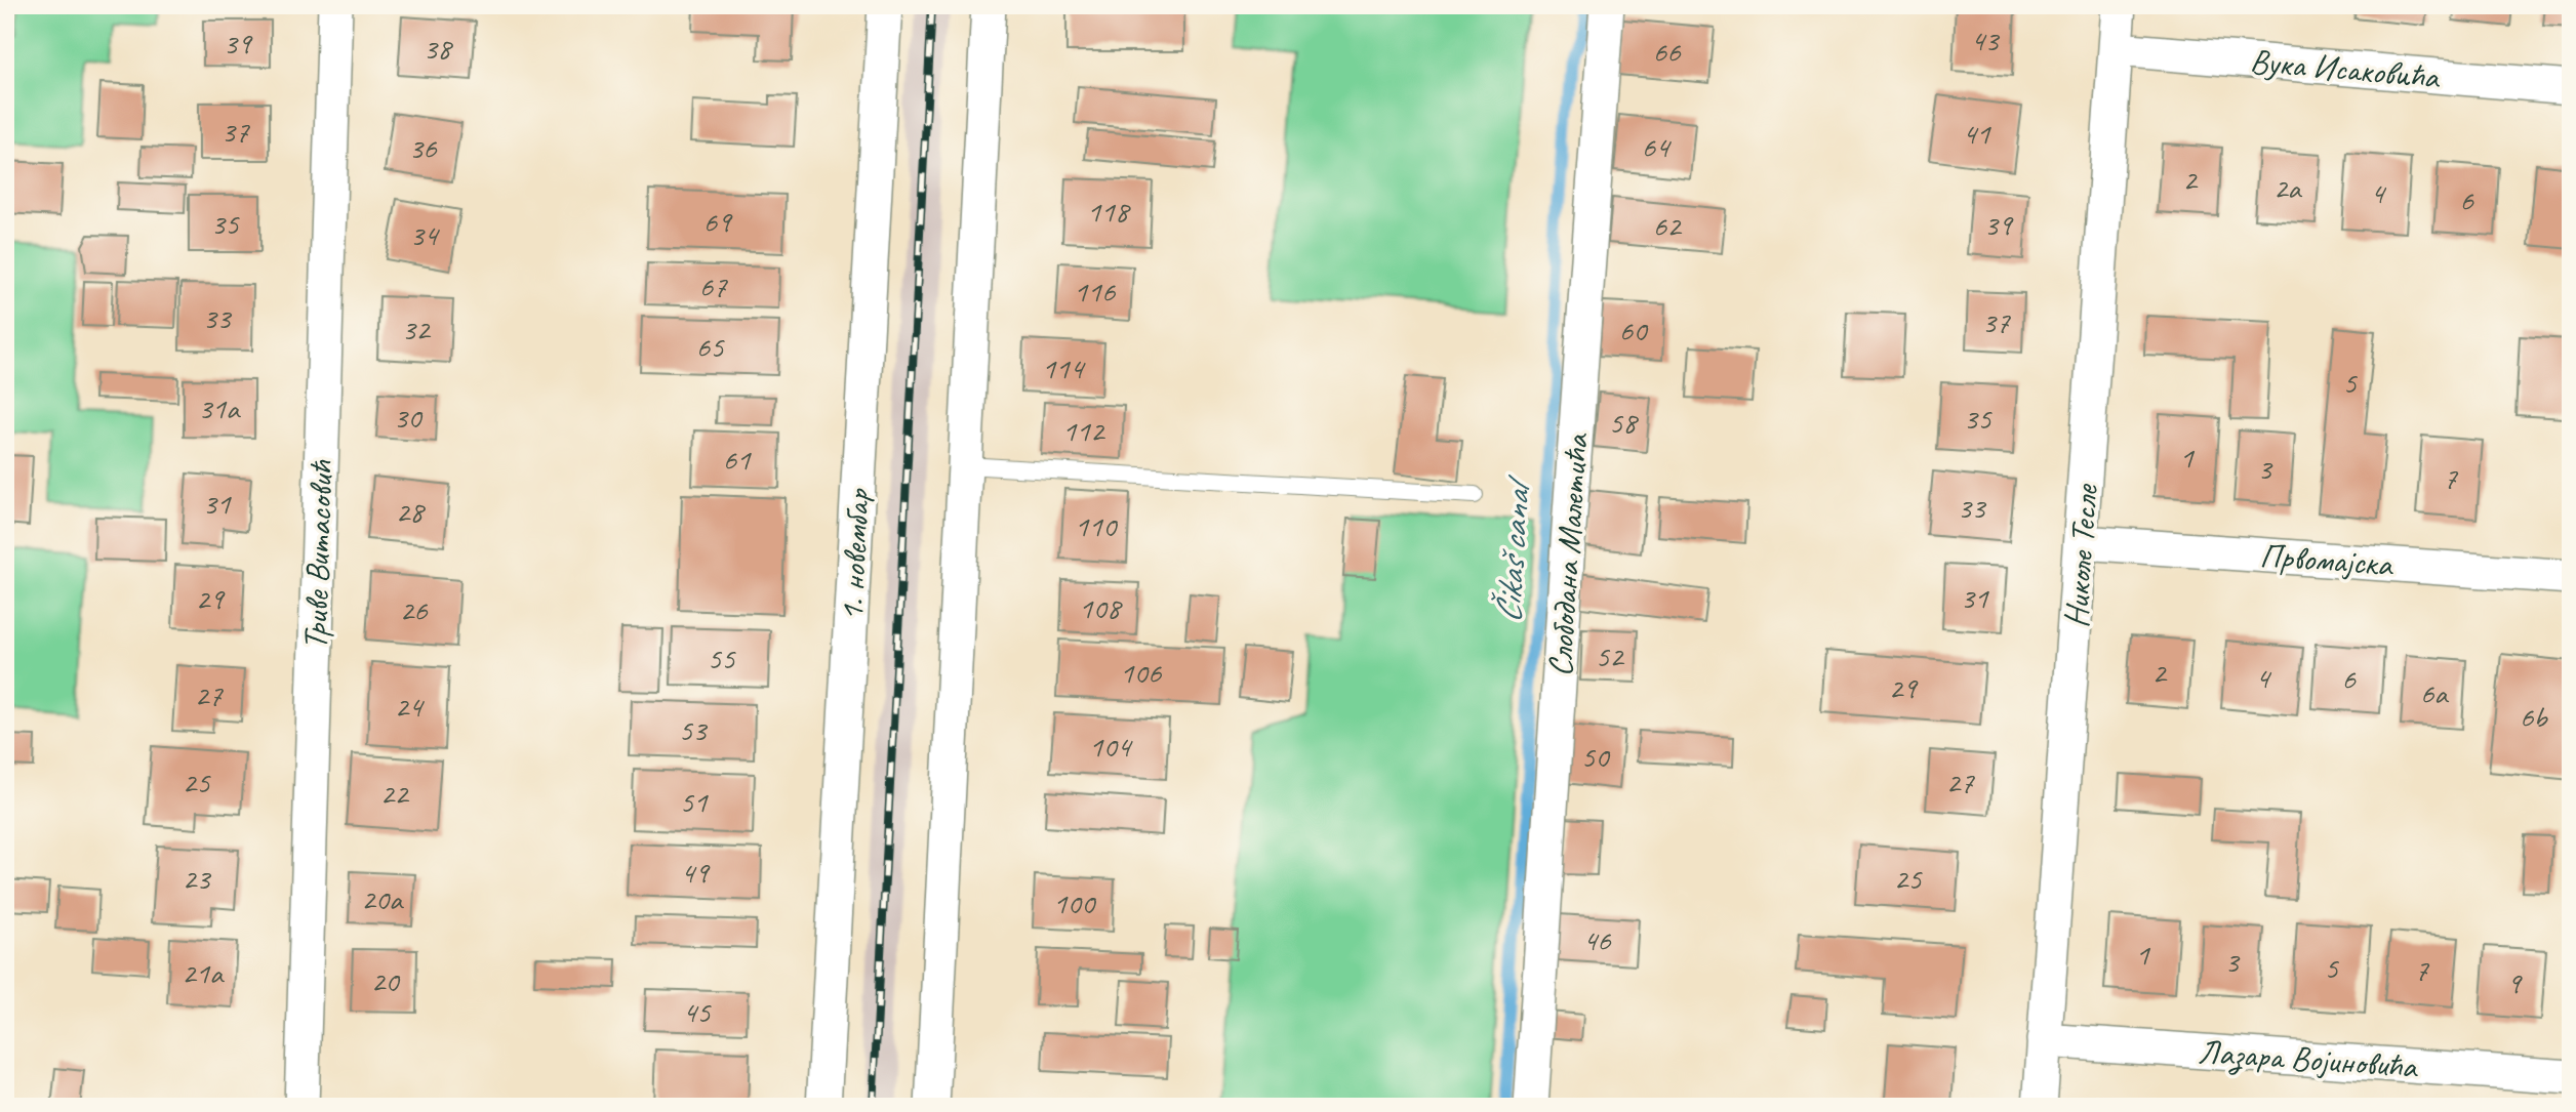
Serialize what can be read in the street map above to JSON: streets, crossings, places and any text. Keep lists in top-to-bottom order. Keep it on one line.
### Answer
{"streets":{"street":["Вука Исаковића","Триве Витасовић","1. новембар","Слободана Малетића","Николе Тесле","Првомајска","Лазара Војиновића"]},"crossings":[["Вука Исаковића","Николе Тесле"],["Николе Тесле","Првомајска"],["Николе Тесле","Лазара Војиновића"]],"water":["Čikaš canal"],"house_numbers":["43","39","38","66","37","41","64","36","2","2a","4","6","118","69","35","39","62","34","67","116","33","37","32","60","65","114","5","31a","30","35","58","112","1","61","3","7","31","33","28","110","31","29","108","26","52","55","106","2","4","6","29","6a","27","24","6b","53","104","50","25","27","22","51","49","23","25","20a","100","46","1","3","5","7","21a","20","9","45"]}
